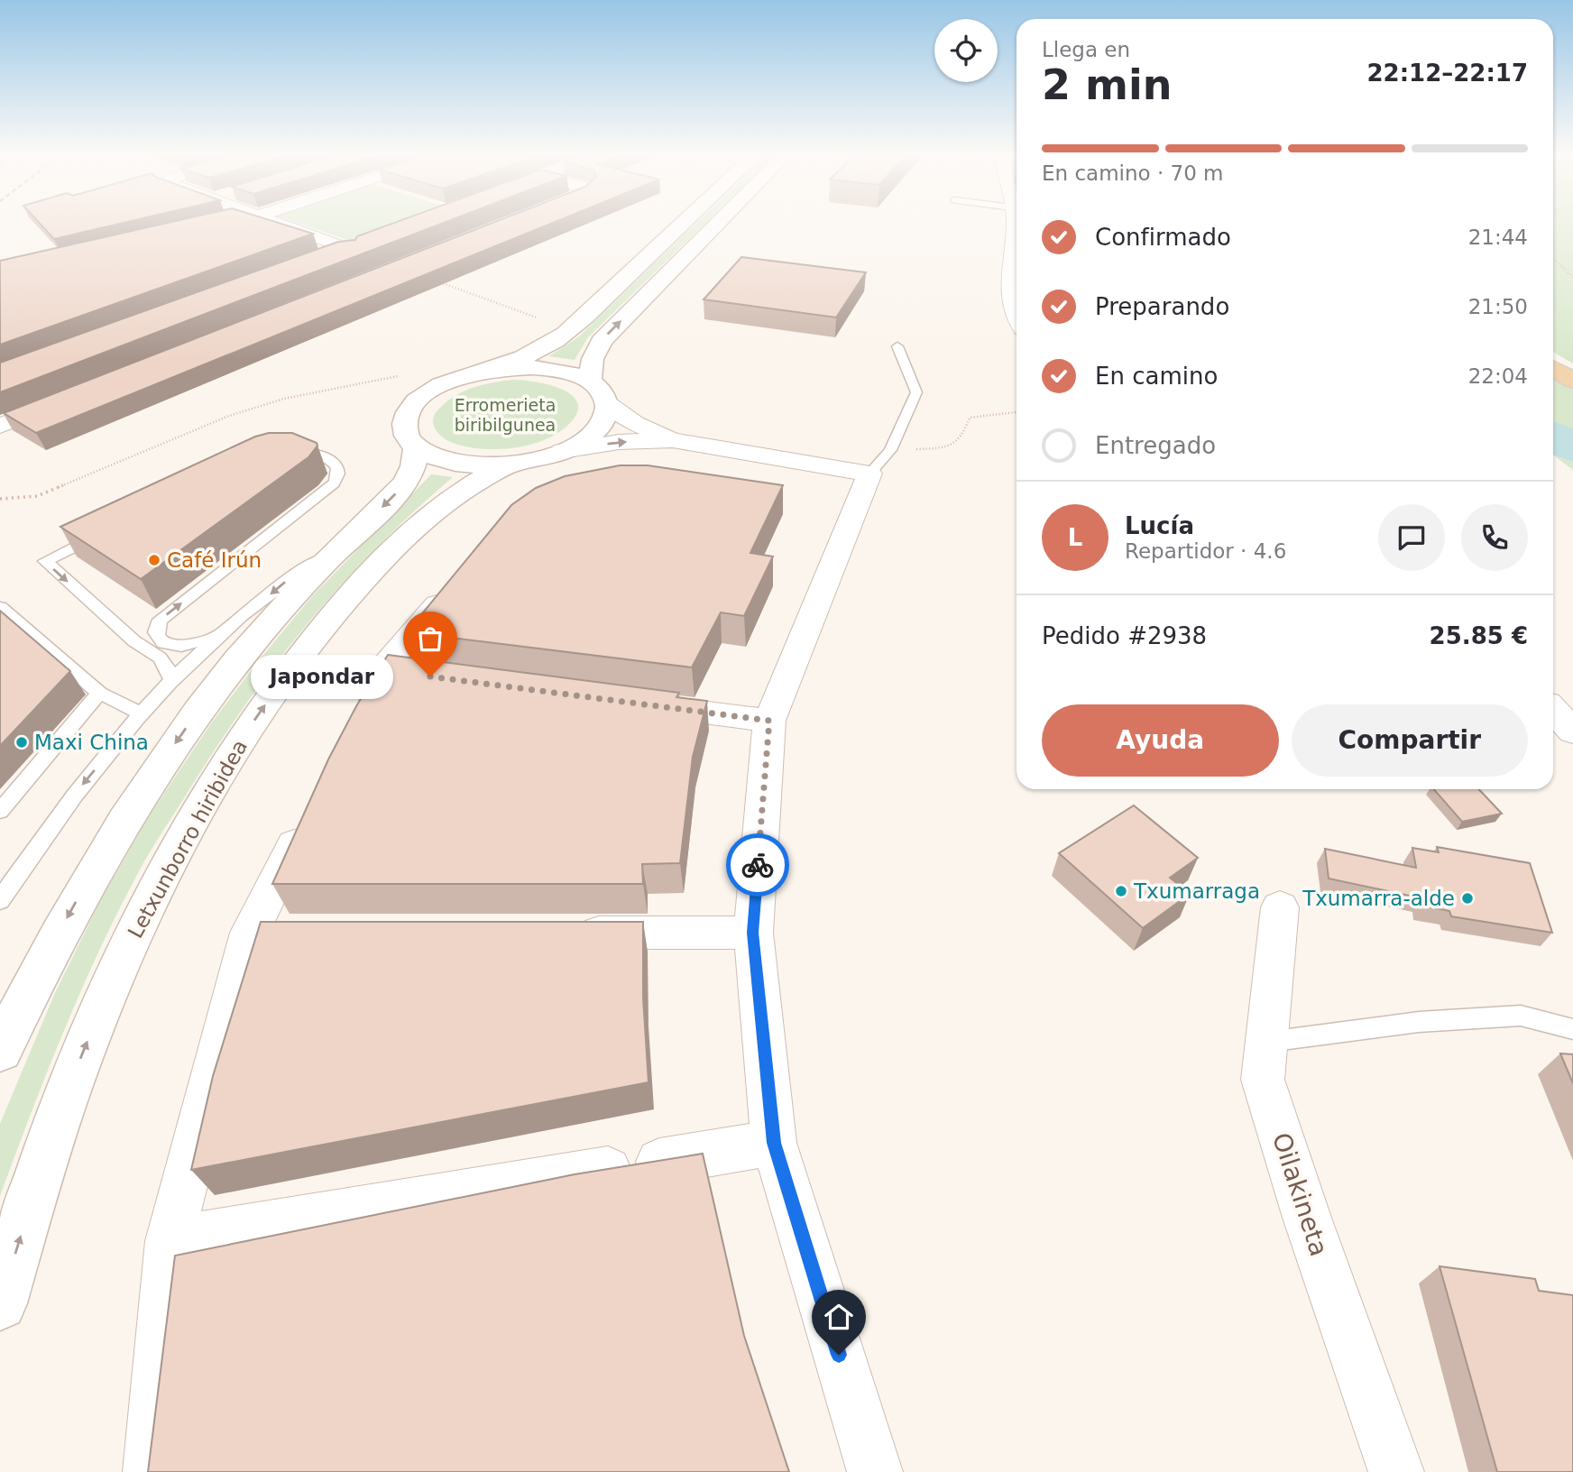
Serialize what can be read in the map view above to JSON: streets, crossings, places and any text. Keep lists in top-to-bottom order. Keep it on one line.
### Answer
{"streets":{"main road":["Letxunborro hiribidea"],"street":["Oilakineta"]},"parks":["Erromerieta biribilgunea"],"places":["Café Irún","Japondar","Maxi China","Txumarraga","Txumarra-alde"],"page":{"heading":["2 min","Llega en","22:12–22:17"],"panel":["Lucía","Repartidor · 4.6","Pedido #2938","25.85 €"],"bar":"En camino · 70 m","list":[["Confirmado","21:44"],["Preparando","21:50"],["En camino","22:04"],"Entregado"],"round":"L","bubble":"Japondar","buttons":["Ayuda","Compartir"]}}
